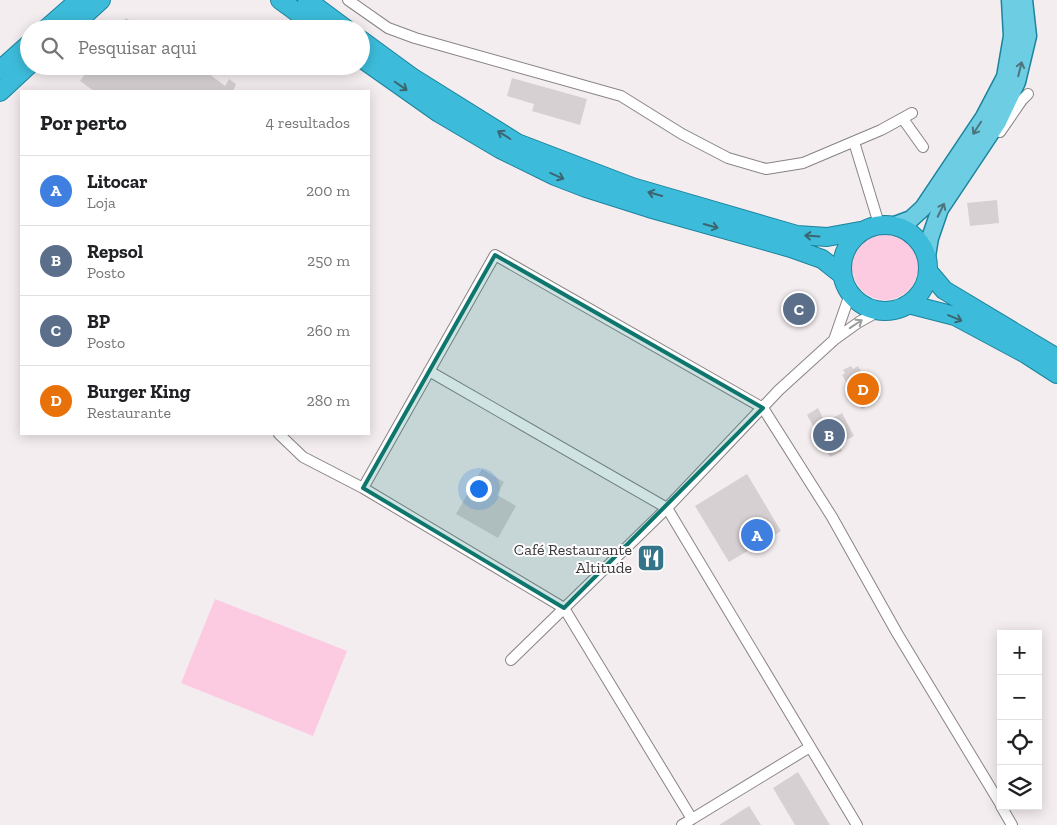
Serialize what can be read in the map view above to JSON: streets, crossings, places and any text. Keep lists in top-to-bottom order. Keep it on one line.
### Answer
{"places":{"restaurant":["Café Restaurante Altitude"]},"page":{"search":"Pesquisar aqui","heading":["Por perto","4 resultados"],"list":[{"mark":"A","name":"Litocar","note":"Loja","value":"200 m"},{"mark":"B","name":"Repsol","note":"Posto","value":"250 m"},{"mark":"C","name":"BP","note":"Posto","value":"260 m"},{"mark":"D","name":"Burger King","note":"Restaurante","value":"280 m"}],"pins":["C","D","B","A"],"map_buttons":["+","−"]}}
